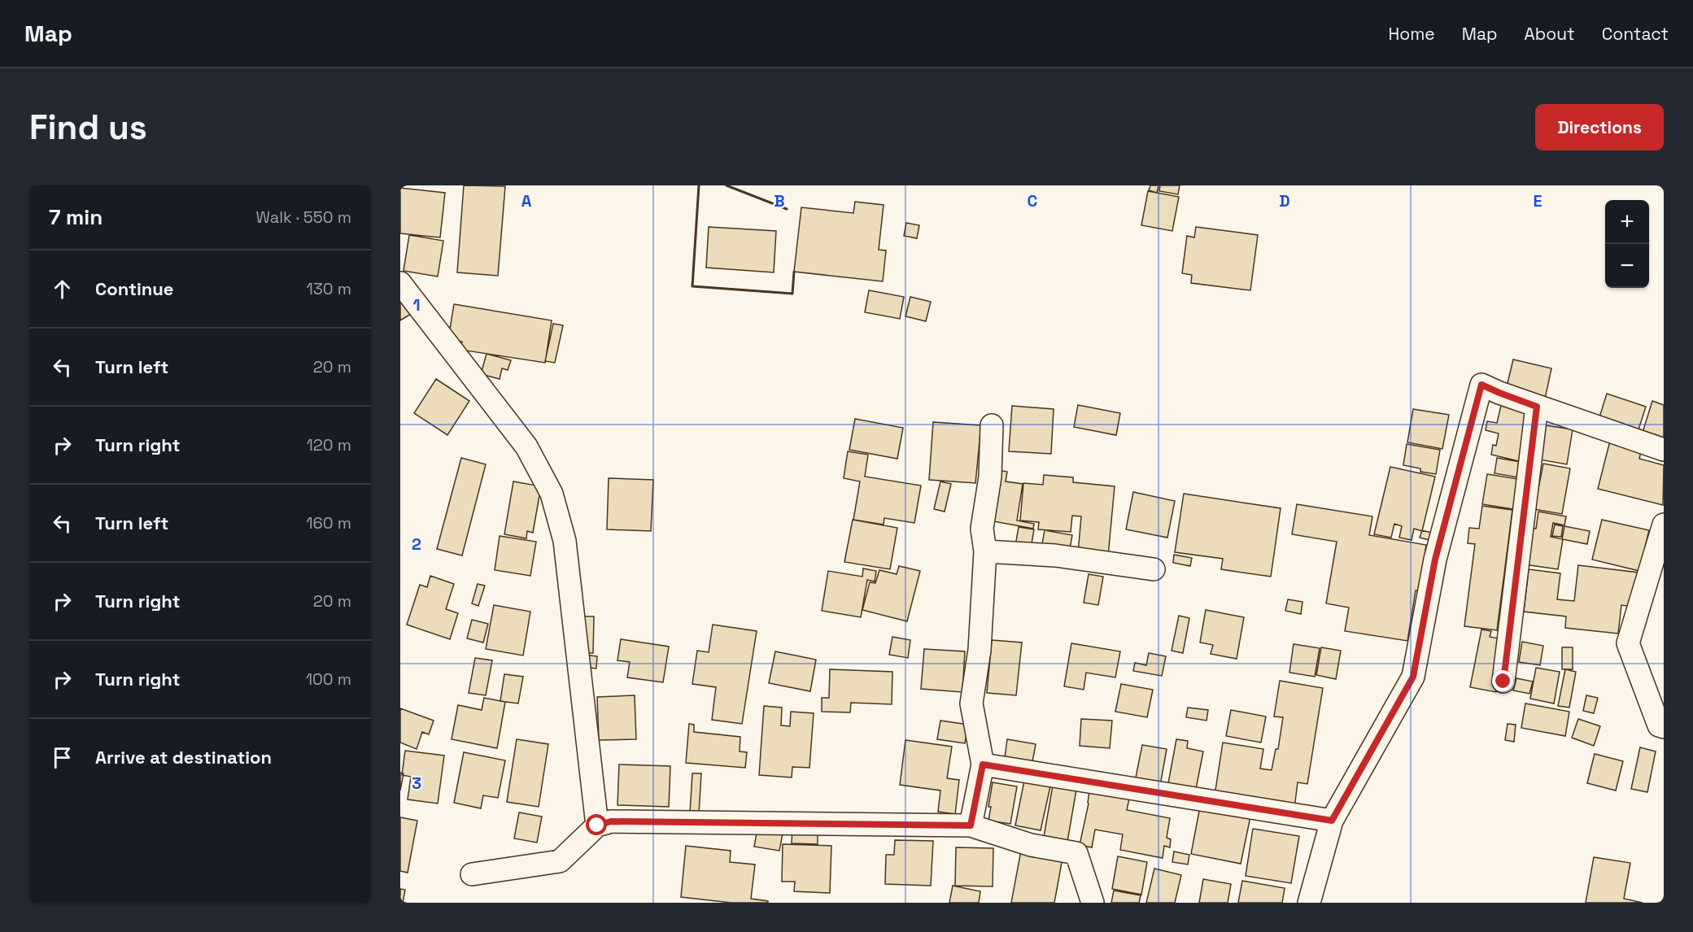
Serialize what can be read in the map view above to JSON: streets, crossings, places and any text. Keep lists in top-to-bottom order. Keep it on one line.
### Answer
{"page":{"header":"Map","nav":["Home","Map","About","Contact"],"buttons":"Directions","title":"Find us","heading":["7 min","Walk · 550 m"],"map_buttons":["+","−"],"list":[["Continue","130 m"],["Turn left","20 m"],["Turn right","120 m"],["Turn left","160 m"],["Turn right","20 m"],["Turn right","100 m"],"Arrive at destination"]},"grid":{"columns":["A","B","C","D","E"],"rows":["1","2","3"]}}
